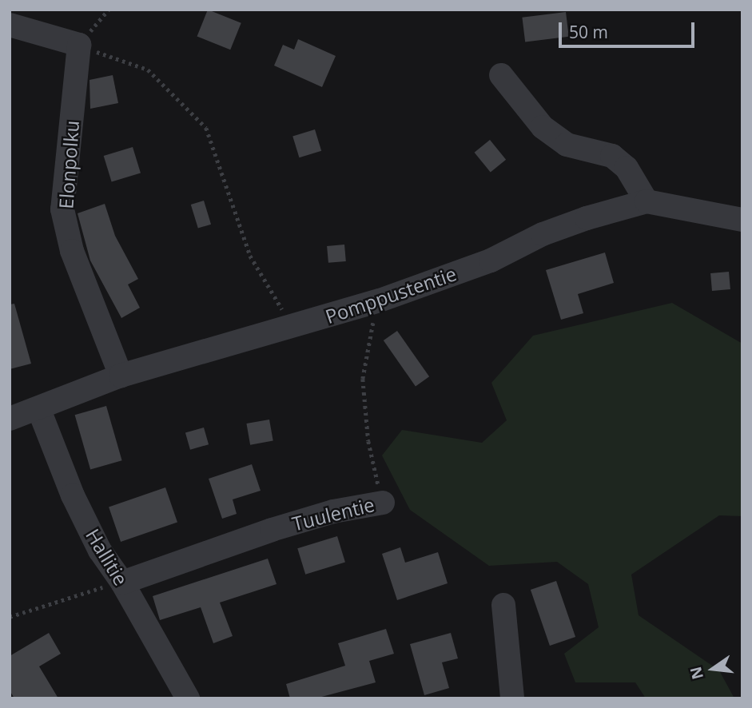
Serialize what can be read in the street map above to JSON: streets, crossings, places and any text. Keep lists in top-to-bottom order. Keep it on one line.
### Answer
{"streets":{"street":["Elonpolku","Pomppustentie","Tuulentie","Hallitie"]},"crossings":[["Elonpolku","Pomppustentie"],["Pomppustentie","Tuulentie"],["Pomppustentie","Hallitie"],["Tuulentie","Hallitie"]],"scale_bar":"50 m","north":"left"}
